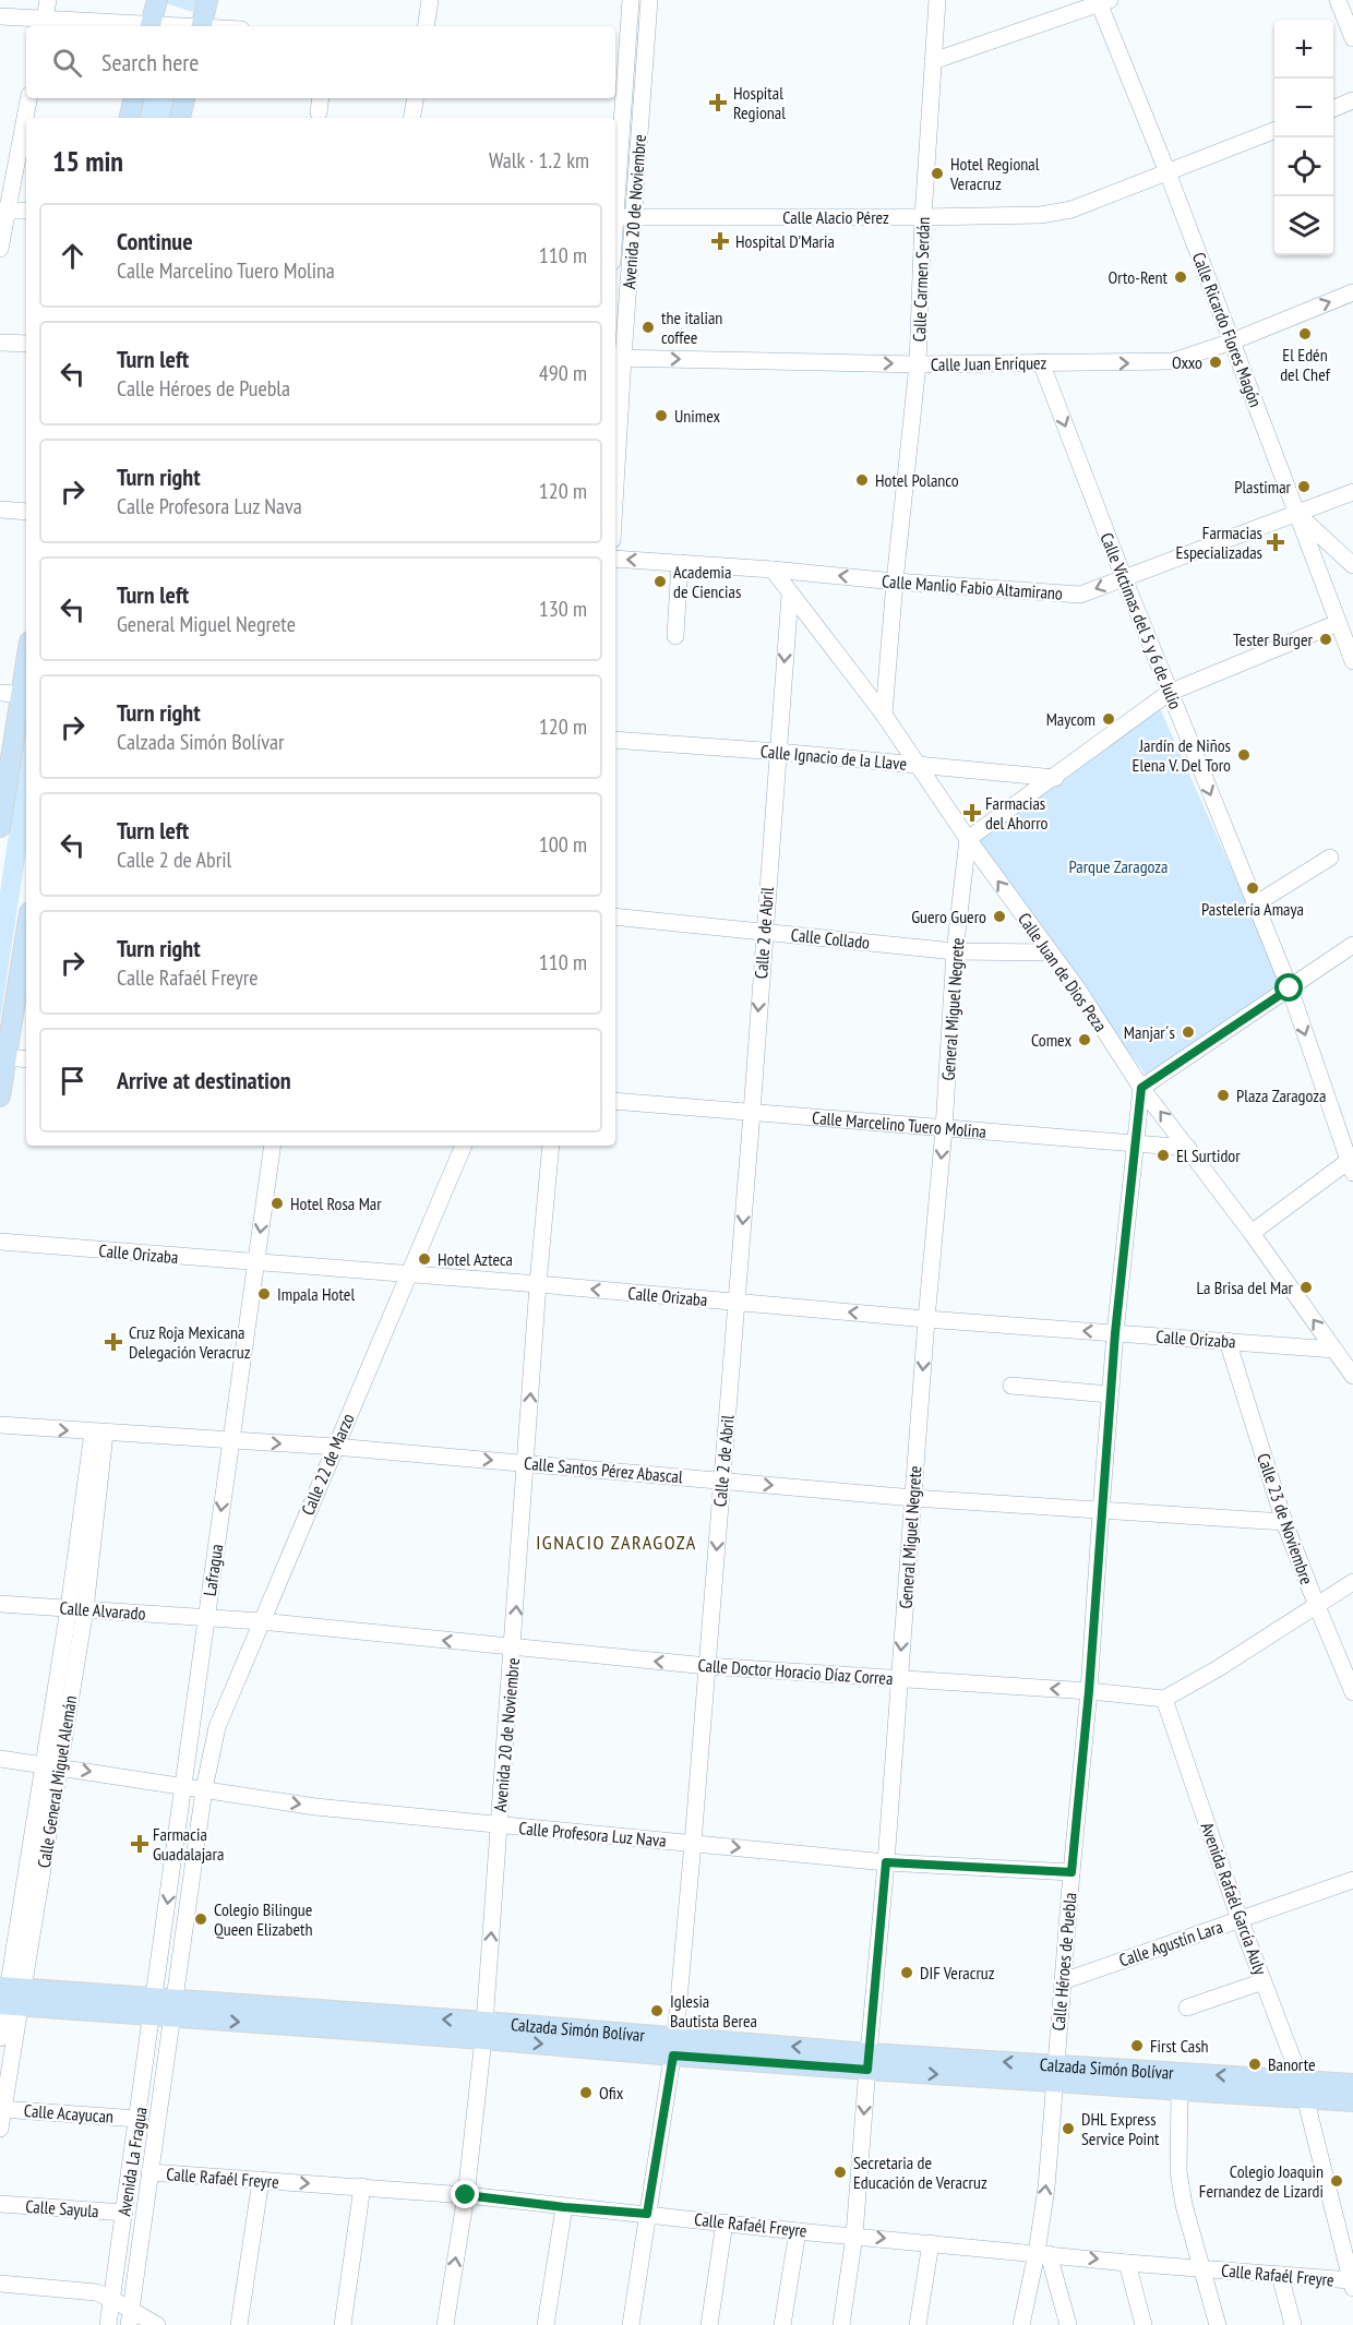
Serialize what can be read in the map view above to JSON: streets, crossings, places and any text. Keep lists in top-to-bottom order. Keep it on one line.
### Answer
{"streets":{"main road":["Calzada Simón Bolívar"],"street":["Avenida 20 de Noviembre","Calle Alacio Pérez","Calle Carmen Serdán","Calle Ricardo Flores Magón","Calle Juan Enríquez","Calle Manlio Fabio Altamirano","Calle Víctimas del 5 y 6 de Julio","Calle Ignacio de la Llave","Calle 2 de Abril","Calle Collado","Calle Juan de Dios Peza","General Miguel Negrete","Calle Marcelino Tuero Molina","Calle Orizaba","Calle 22 de Marzo","Calle Santos Pérez Abascal","Calle 23 de Noviembre","Lafragua","Calle Alvarado","Calle Doctor Horacio Díaz Correa","Calle General Miguel Alemán","Calle Profesora Luz Nava","Avenida Rafaél García Auly","Calle Agustín Lara","Calle Héroes de Puebla","Calle Acayucan","Avenida La Fragua","Calle Rafaél Freyre","Calle Sayula"]},"crossings":[["Avenida 20 de Noviembre","Calle Alacio Pérez"],["Avenida 20 de Noviembre","Calle Juan Enríquez"],["Avenida 20 de Noviembre","Calle Orizaba"],["Avenida 20 de Noviembre","Calle Santos Pérez Abascal"],["Avenida 20 de Noviembre","Calle Doctor Horacio Díaz Correa"],["Avenida 20 de Noviembre","Calle Profesora Luz Nava"],["Avenida 20 de Noviembre","Calzada Simón Bolívar"],["Avenida 20 de Noviembre","Calle Rafaél Freyre"],["Calle Alacio Pérez","Calle Carmen Serdán"],["Calle Alacio Pérez","Calle Ricardo Flores Magón"],["Calle Carmen Serdán","Calle Juan Enríquez"],["Calle Carmen Serdán","Calle Manlio Fabio Altamirano"],["Calle Carmen Serdán","Calle Juan de Dios Peza"],["Calle Ricardo Flores Magón","Calle Juan Enríquez"],["Calle Ricardo Flores Magón","Calle Manlio Fabio Altamirano"],["Calle Juan Enríquez","Calle Víctimas del 5 y 6 de Julio"],["Calle Manlio Fabio Altamirano","Calle Víctimas del 5 y 6 de Julio"],["Calle Manlio Fabio Altamirano","Calle Juan de Dios Peza"],["Calle Ignacio de la Llave","Calle 2 de Abril"],["Calle Ignacio de la Llave","Calle Juan de Dios Peza"],["Calle 2 de Abril","Calle Collado"],["Calle 2 de Abril","Calle Juan de Dios Peza"],["Calle 2 de Abril","Calle Marcelino Tuero Molina"],["Calle 2 de Abril","Calle Orizaba"],["Calle 2 de Abril","Calle Santos Pérez Abascal"],["Calle 2 de Abril","Calle Doctor Horacio Díaz Correa"],["Calle 2 de Abril","Calle Profesora Luz Nava"],["Calle 2 de Abril","Calzada Simón Bolívar"],["Calle 2 de Abril","Calle Rafaél Freyre"],["Calle Collado","Calle Juan de Dios Peza"],["Calle Collado","General Miguel Negrete"],["Calle Juan de Dios Peza","General Miguel Negrete"],["Calle Juan de Dios Peza","Calle Marcelino Tuero Molina"],["Calle Juan de Dios Peza","Calle Orizaba"],["Calle Juan de Dios Peza","Calle Héroes de Puebla"],["General Miguel Negrete","Calle Marcelino Tuero Molina"],["General Miguel Negrete","Calle Orizaba"],["General Miguel Negrete","Calle Santos Pérez Abascal"],["General Miguel Negrete","Calle Doctor Horacio Díaz Correa"],["General Miguel Negrete","Calle Profesora Luz Nava"],["General Miguel Negrete","Calzada Simón Bolívar"],["General Miguel Negrete","Calle Rafaél Freyre"],["Calle Marcelino Tuero Molina","Calle Héroes de Puebla"],["Calle Orizaba","Calle 22 de Marzo"],["Calle Orizaba","Calle 23 de Noviembre"],["Calle Orizaba","Lafragua"],["Calle Orizaba","Calle Héroes de Puebla"],["Calle 22 de Marzo","Calle Santos Pérez Abascal"],["Calle 22 de Marzo","Calle Doctor Horacio Díaz Correa"],["Calle 22 de Marzo","Calle Profesora Luz Nava"],["Calle Santos Pérez Abascal","Calle 23 de Noviembre"],["Calle Santos Pérez Abascal","Lafragua"],["Calle Santos Pérez Abascal","Calle General Miguel Alemán"],["Calle Santos Pérez Abascal","Calle Héroes de Puebla"],["Lafragua","Calle Alvarado"],["Lafragua","Calle Doctor Horacio Díaz Correa"],["Lafragua","Calle Profesora Luz Nava"],["Lafragua","Calzada Simón Bolívar"],["Lafragua","Avenida La Fragua"],["Calle Alvarado","Calle Doctor Horacio Díaz Correa"],["Calle Alvarado","Calle General Miguel Alemán"],["Calle Doctor Horacio Díaz Correa","Avenida Rafaél García Auly"],["Calle Doctor Horacio Díaz Correa","Calle Héroes de Puebla"],["Calle General Miguel Alemán","Calle Profesora Luz Nava"],["Calle General Miguel Alemán","Calzada Simón Bolívar"],["Calle General Miguel Alemán","Calle Acayucan"],["Calle Profesora Luz Nava","Calle Héroes de Puebla"],["Avenida Rafaél García Auly","Calle Agustín Lara"],["Avenida Rafaél García Auly","Calzada Simón Bolívar"],["Avenida Rafaél García Auly","Calle Rafaél Freyre"],["Calle Agustín Lara","Calle Héroes de Puebla"],["Calle Héroes de Puebla","Calzada Simón Bolívar"],["Calle Héroes de Puebla","Calle Rafaél Freyre"],["Calzada Simón Bolívar","Avenida La Fragua"],["Calle Acayucan","Avenida La Fragua"],["Avenida La Fragua","Calle Rafaél Freyre"],["Avenida La Fragua","Calle Sayula"]],"one_way":["Calle Juan Enríquez","Calle Manlio Fabio Altamirano","Calle Víctimas del 5 y 6 de Julio","Calle 2 de Abril","Calle Juan de Dios Peza","General Miguel Negrete","Calle Orizaba","Calle Santos Pérez Abascal","Calle Doctor Horacio Díaz Correa","Calle Profesora Luz Nava"],"districts":["IGNACIO ZARAGOZA"],"parks":["Parque Zaragoza"],"places":{"health":["Hospital Regional","Hospital D'Maria","Farmacias Especializadas","Farmacias del Ahorro","Cruz Roja Mexicana Delegación Veracruz","Farmacia Guadalajara"],"other":["Hotel Regional Veracruz","Orto-Rent","the italian coffee","El Edén del Chef","Oxxo","Unimex","Hotel Polanco","Plastimar","Academia de Ciencias","Tester Burger","Maycom","Jardín de Niños Elena V. Del Toro","Pastelería Amaya","Guero Guero","Manjar´s","Comex","Plaza Zaragoza","El Surtidor","Hotel Rosa Mar","Hotel Azteca","La Brisa del Mar","Impala Hotel","Colegio Bilingue Queen Elizabeth","DIF Veracruz","Iglesia Bautista Berea","First Cash","Banorte","Ofix","DHL Express Service Point","Secretaria de Educación de Veracruz","Colegio Joaquin Fernandez de Lizardi"]},"page":{"map_buttons":["+","−"],"search":"Search here","heading":["15 min","Walk · 1.2 km"],"list":[["Continue","Calle Marcelino Tuero Molina","110 m"],["Turn left","Calle Héroes de Puebla","490 m"],["Turn right","Calle Profesora Luz Nava","120 m"],["Turn left","General Miguel Negrete","130 m"],["Turn right","Calzada Simón Bolívar","120 m"],["Turn left","Calle 2 de Abril","100 m"],["Turn right","Calle Rafaél Freyre","110 m"],"Arrive at destination"]}}
